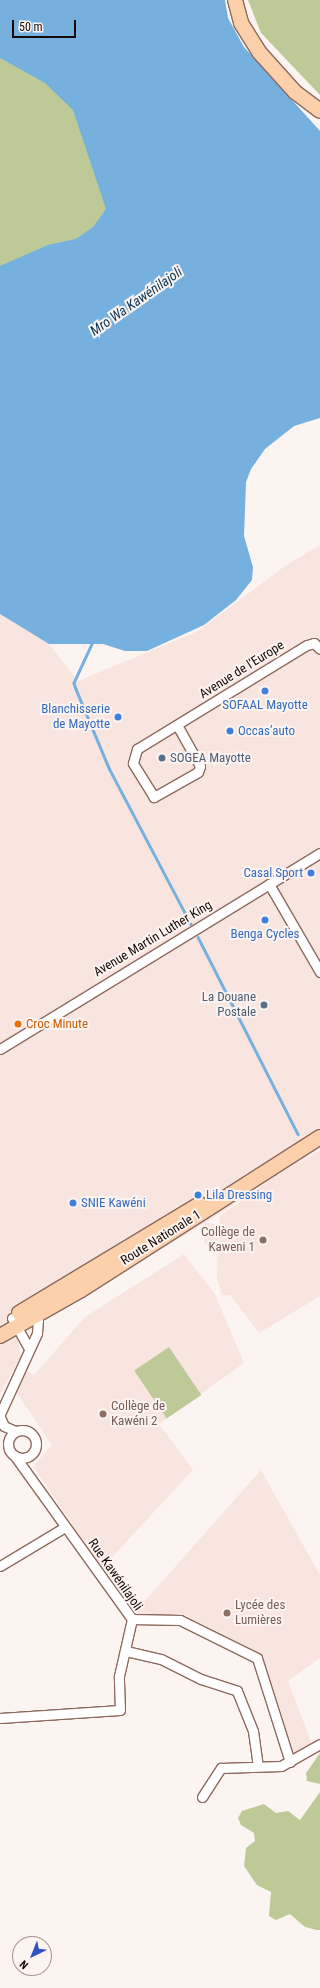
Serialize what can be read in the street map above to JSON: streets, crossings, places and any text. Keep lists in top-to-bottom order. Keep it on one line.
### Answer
{"streets":{"main road":["Route Nationale 1"],"street":["Avenue de l’Europe","Avenue Martin Luther King","Rue Kawénilajoli"]},"water":["Mro Wa Kawénilajoli"],"places":["SOFAAL Mayotte","Blanchisserie de Mayotte","Occas’auto","SOGEA Mayotte","Casal Sport","Benga Cycles","La Douane Postale","Croc Minute","Lila Dressing","SNIE Kawéni","Collège de Kaweni 1","Collège de Kawéni 2","Lycée des Lumières"],"scale_bar":"50 m","north":"bottom left"}
